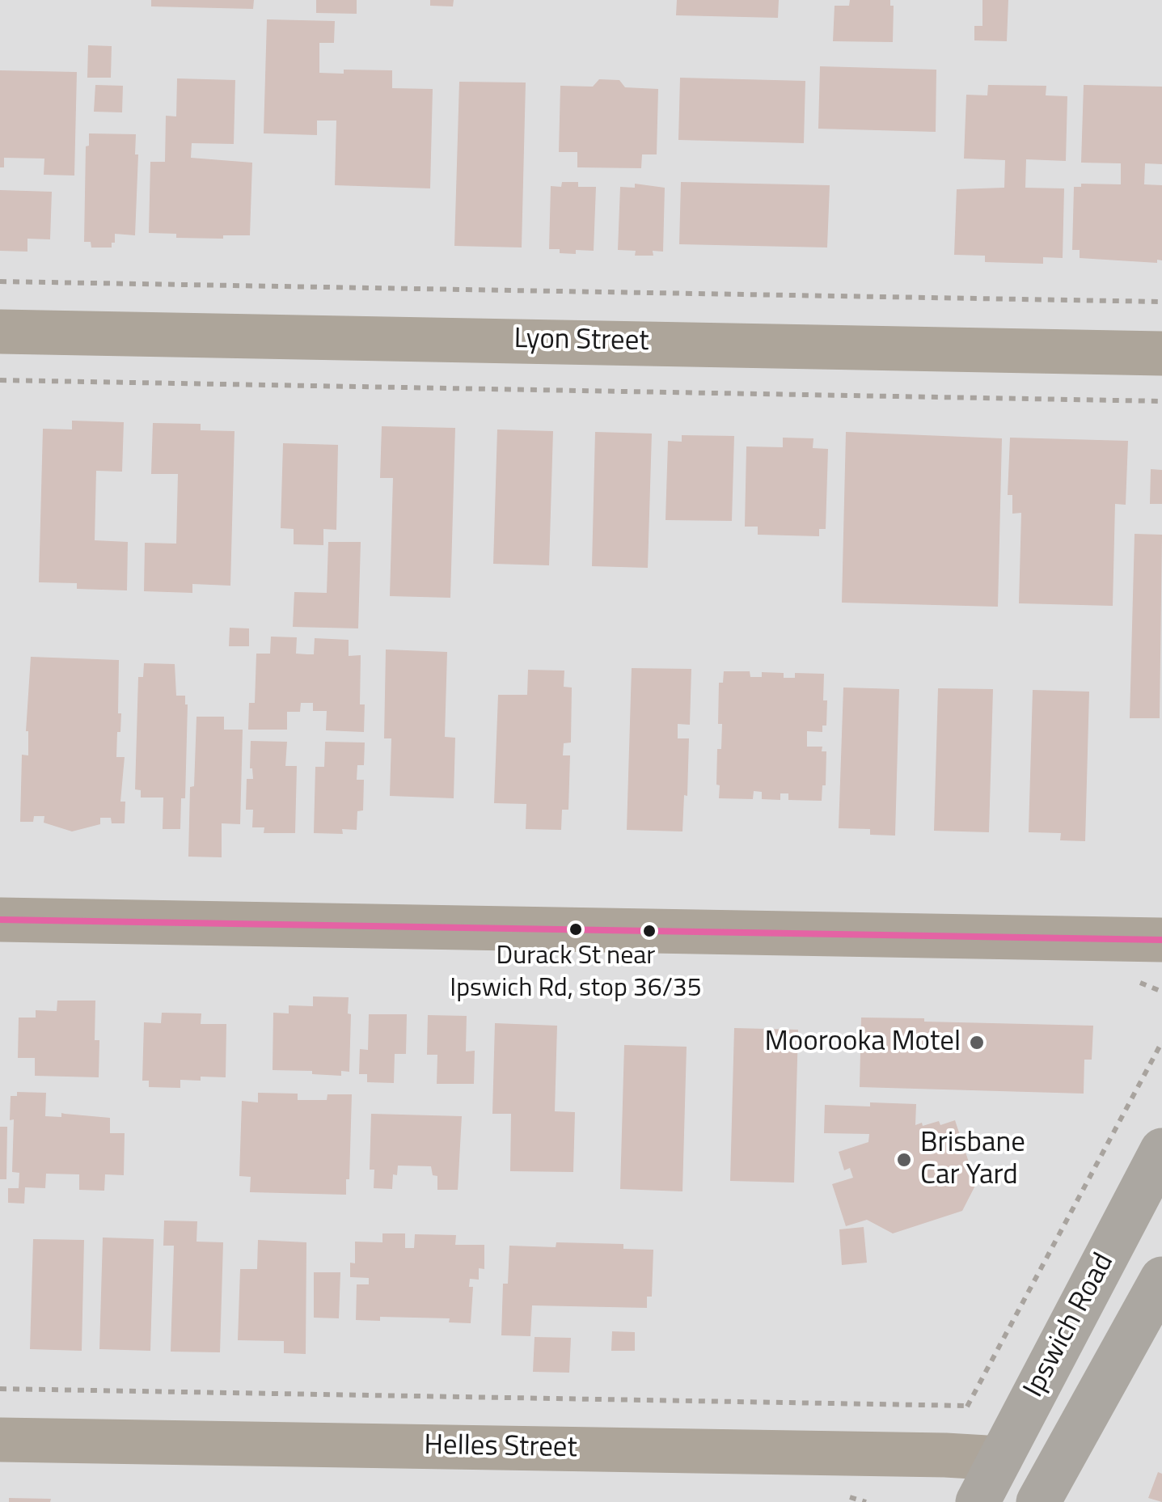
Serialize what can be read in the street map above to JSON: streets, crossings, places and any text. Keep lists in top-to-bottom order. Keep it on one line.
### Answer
{"streets":{"highway":["Ipswich Road"],"street":["Lyon Street","Helles Street"]},"crossings":[["Ipswich Road","Helles Street"]],"places":["Durack St near Ipswich Rd, stop 36/35","Moorooka Motel","Brisbane Car Yard"]}
